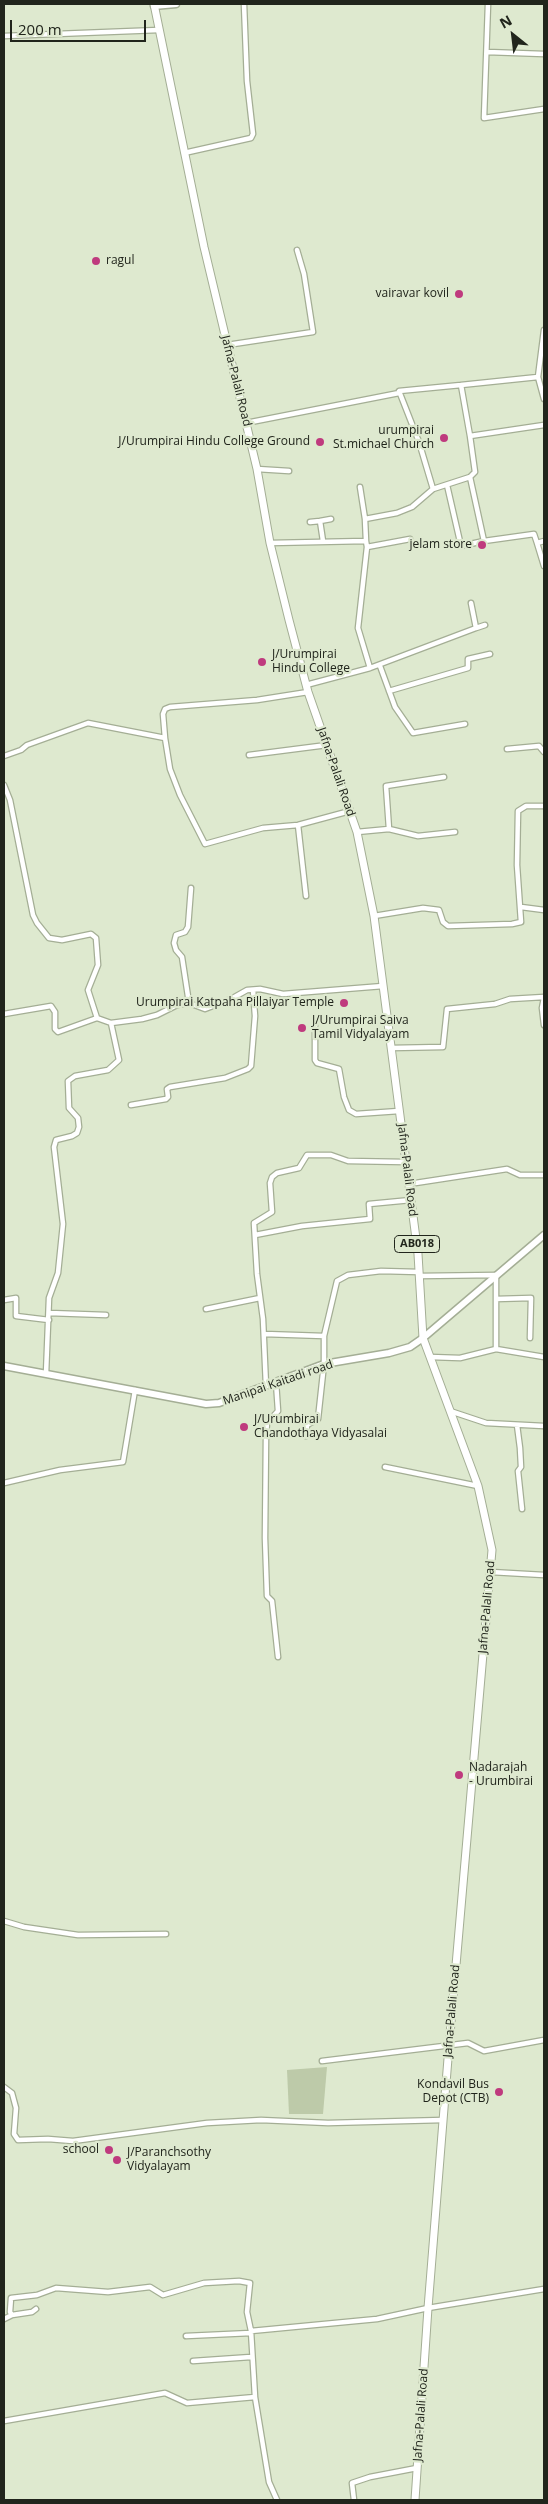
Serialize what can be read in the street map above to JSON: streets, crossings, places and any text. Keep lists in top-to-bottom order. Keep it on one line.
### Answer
{"streets":{"main road":["Jafna-Palali Road","AB018","Manipai Kaitadi road"]},"crossings":[["Jafna-Palali Road","Manipai Kaitadi road"]],"places":["ragul","vairavar kovil","urumpirai St.michael Church","J/Urumpirai Hindu College Ground","jelam store","J/Urumpirai Hindu College","Urumpirai Katpaha Pillaiyar Temple","J/Urumpirai Saiva Tamil Vidyalayam","J/Urumbirai Chandothaya Vidyasalai","Nadarajah - Urumbirai","Kondavil Bus Depot (CTB)","school","J/Paranchsothy Vidyalayam"],"scale_bar":"200 m","north":"top left"}
